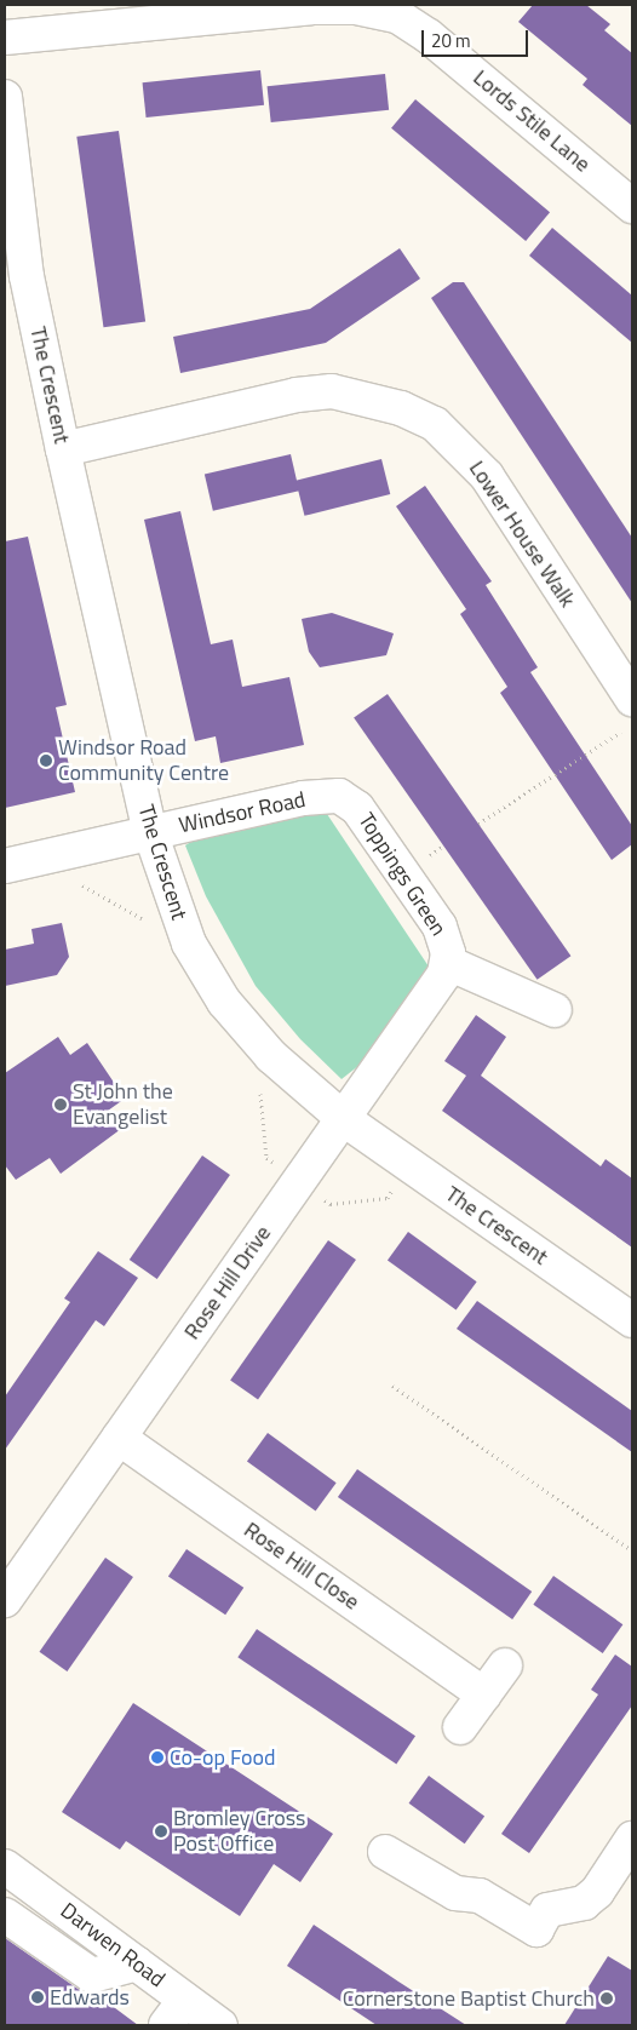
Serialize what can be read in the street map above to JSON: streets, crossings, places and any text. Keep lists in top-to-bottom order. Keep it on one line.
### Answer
{"streets":{"street":["Lords Stile Lane","The Crescent","Lower House Walk","Windsor Road","Toppings Green","Rose Hill Drive","Rose Hill Close","Darwen Road"]},"crossings":[["The Crescent","Lower House Walk"],["The Crescent","Windsor Road"],["The Crescent","Rose Hill Drive"],["Windsor Road","Toppings Green"],["Toppings Green","Rose Hill Drive"],["Rose Hill Drive","Rose Hill Close"]],"places":["Windsor Road Community Centre","St John the Evangelist","Co-op Food","Bromley Cross Post Office","Edwards","Cornerstone Baptist Church"],"scale_bar":"20 m"}
